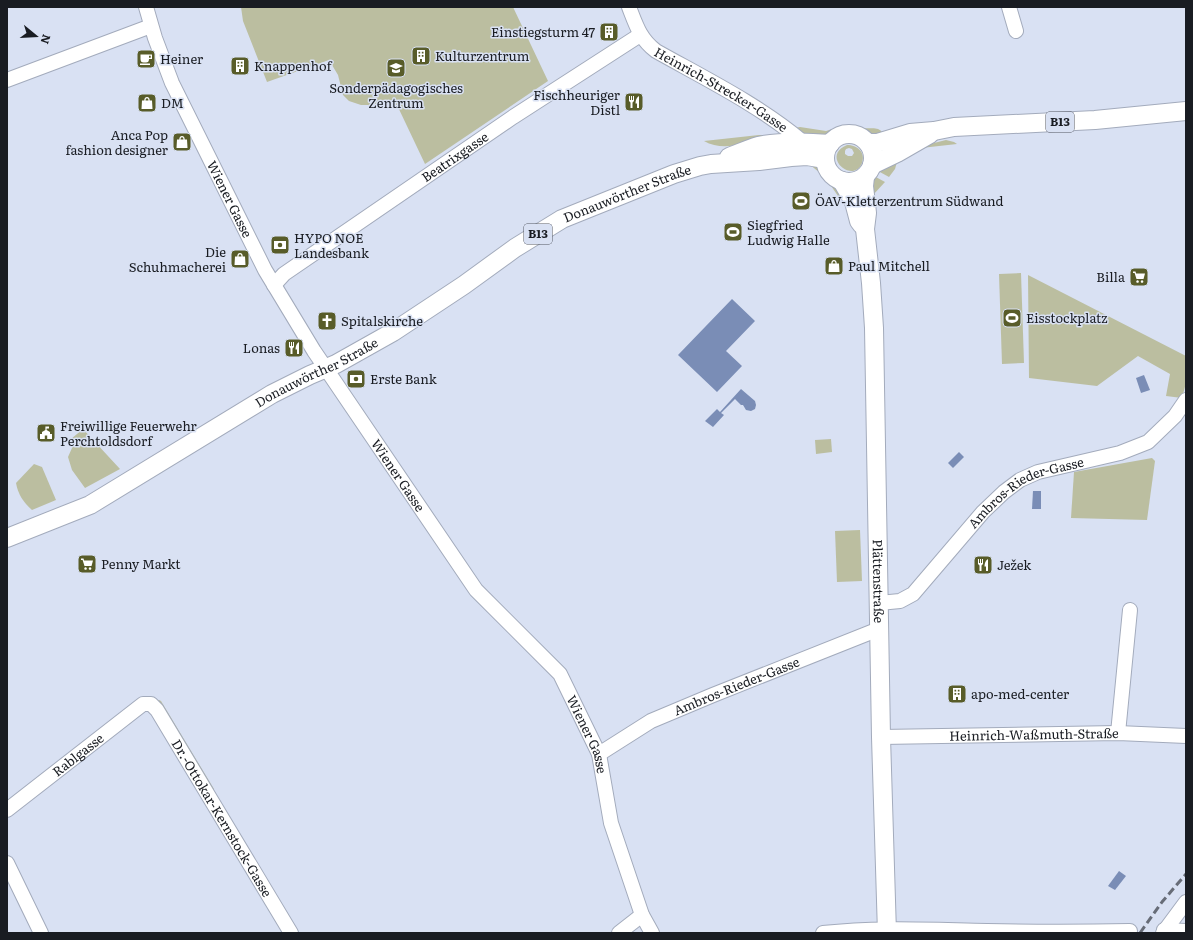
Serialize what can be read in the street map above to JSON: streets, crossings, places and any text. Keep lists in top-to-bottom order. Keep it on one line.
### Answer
{"streets":{"main road":["B13","Donauwörther Straße","Plättenstraße"],"street":["Heinrich-Strecker-Gasse","Beatrixgasse","Wiener Gasse","Ambros-Rieder-Gasse","Heinrich-Waßmuth-Straße","Rablgasse","Dr.-Ottokar-Kernstock-Gasse"]},"crossings":[["Heinrich-Strecker-Gasse","Beatrixgasse"],["Heinrich-Strecker-Gasse","Donauwörther Straße"],["B13","Donauwörther Straße"],["B13","Plättenstraße"],["Beatrixgasse","Wiener Gasse"],["Donauwörther Straße","Wiener Gasse"],["Donauwörther Straße","Plättenstraße"],["Wiener Gasse","Ambros-Rieder-Gasse"],["Ambros-Rieder-Gasse","Plättenstraße"],["Plättenstraße","Heinrich-Waßmuth-Straße"],["Rablgasse","Dr.-Ottokar-Kernstock-Gasse"]],"places":{"building":["Einstiegsturm 47","Kulturzentrum","Knappenhof","apo-med-center"],"cafe":["Heiner"],"school or university":["Sonderpädagogisches Zentrum"],"restaurant":["Fischheuriger Distl","Lonas","Ježek"],"shop":["DM","Anca Pop fashion designer","Die Schuhmacherei","Paul Mitchell"],"sports":["ÖAV-Kletterzentrum Südwand","Siegfried Ludwig Halle","Eisstockplatz"],"bank":["HYPO NOE Landesbank","Erste Bank"],"supermarket":["Billa","Penny Markt"],"church":["Spitalskirche"],"public building":["Freiwillige Feuerwehr Perchtoldsdorf"]},"north":"right"}
